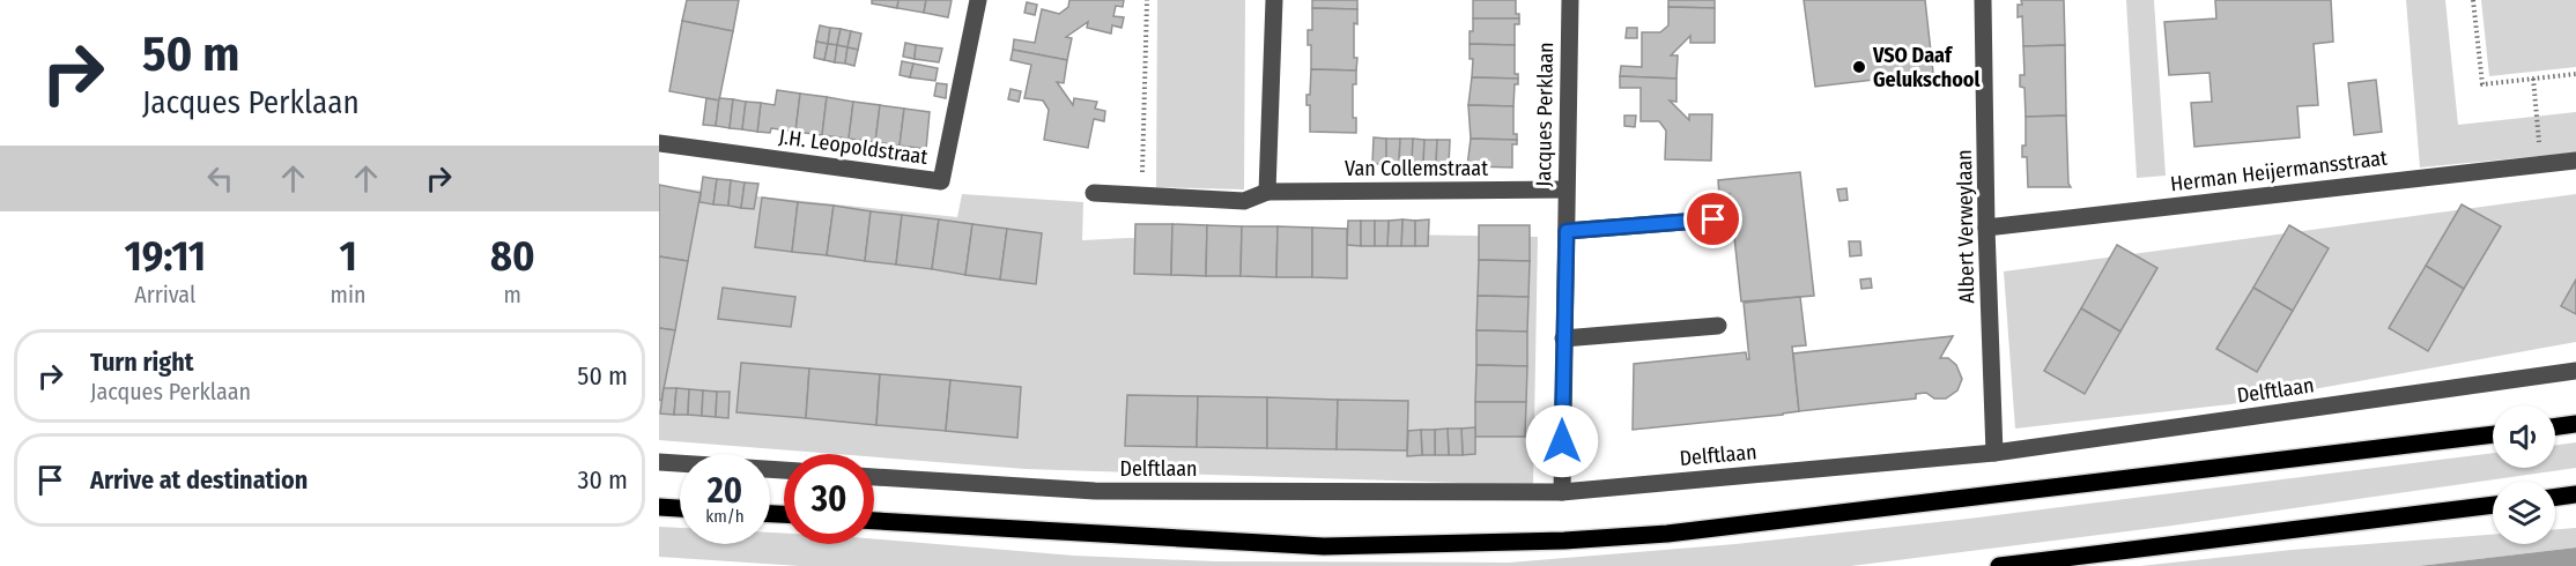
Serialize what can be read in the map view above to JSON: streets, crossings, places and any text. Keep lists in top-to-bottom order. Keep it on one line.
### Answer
{"streets":{"street":["Jacques Perklaan","J.H. Leopoldstraat","Van Collemstraat","Herman Heijermansstraat","Albert Verweylaan","Delftlaan"]},"crossings":[["Jacques Perklaan","Van Collemstraat"],["Jacques Perklaan","Delftlaan"],["Herman Heijermansstraat","Albert Verweylaan"],["Albert Verweylaan","Delftlaan"]],"places":["VSO Daaf Gelukschool"],"page":{"turn":["50 m","Jacques Perklaan"],"eta":["19:11","Arrival","1","min","80","m"],"list":[{"name":"Turn right","note":"Jacques Perklaan","value":"50 m"},{"name":"Arrive at destination","value":"30 m"}],"speed":"20 km/h","limit":"30"}}
